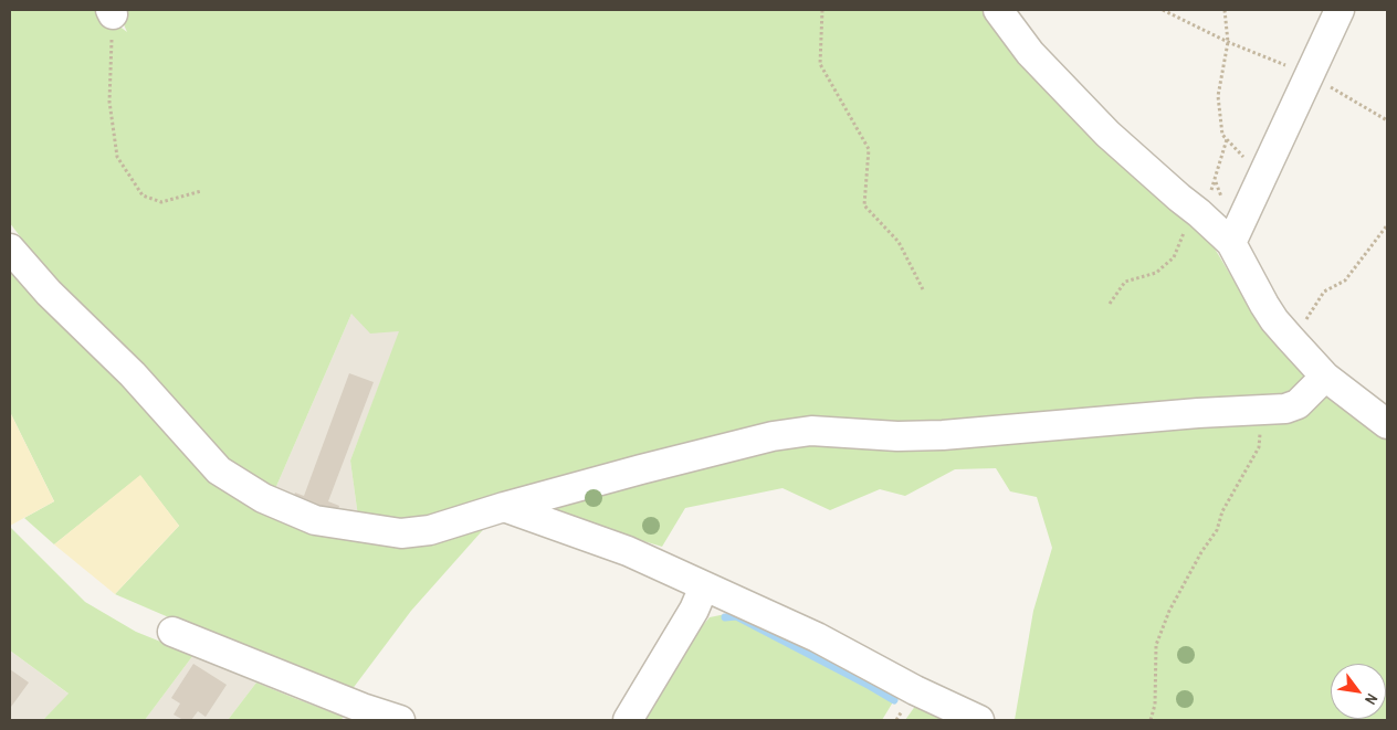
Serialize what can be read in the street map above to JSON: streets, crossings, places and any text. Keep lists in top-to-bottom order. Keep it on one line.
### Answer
{"north":"bottom right"}
